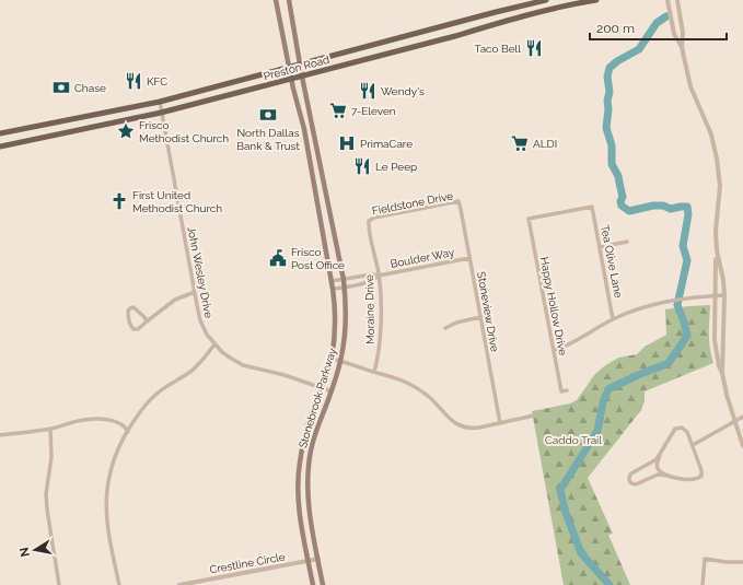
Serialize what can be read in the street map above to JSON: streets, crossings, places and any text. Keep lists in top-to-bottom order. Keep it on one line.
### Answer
{"streets":{"main road":["Preston Road","Stonebrook Parkway"],"street":["Fieldstone Drive","Boulder Way","Tea Olive Lane","John Wesley Drive","Happy Hollow Drive","Moraine Drive","Stoneview Drive","Crestline Circle"]},"crossings":[["Preston Road","John Wesley Drive"],["Preston Road","Stonebrook Parkway"],["Fieldstone Drive","Moraine Drive"],["Fieldstone Drive","Stoneview Drive"],["Boulder Way","Moraine Drive"],["Boulder Way","Stoneview Drive"],["Boulder Way","Stonebrook Parkway"],["Tea Olive Lane","Happy Hollow Drive"],["John Wesley Drive","Stonebrook Parkway"],["Stonebrook Parkway","Crestline Circle"]],"parks":["Caddo Trail"],"places":{"restaurant":["Taco Bell","KFC","Wendy's","Le Peep"],"bank":["Chase","North Dallas Bank & Trust"],"supermarket":["7-Eleven","ALDI"],"place":["Frisco Methodist Church"],"hospital":["PrimaCare"],"church":["First United Methodist Church"],"public building":["Frisco Post Office"]},"scale_bar":"200 m","north":"left"}
